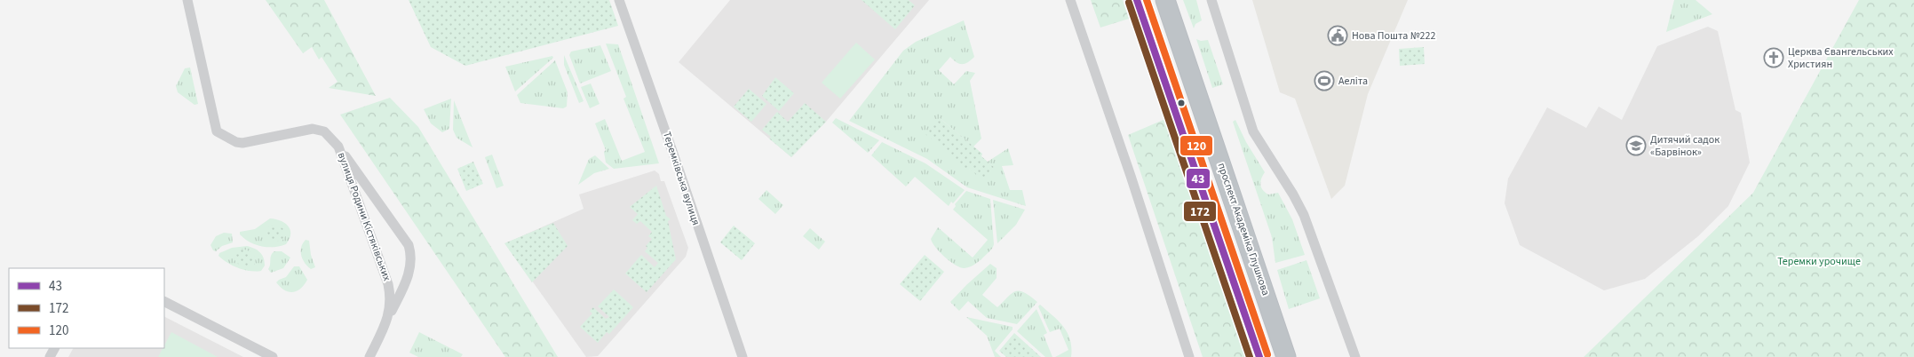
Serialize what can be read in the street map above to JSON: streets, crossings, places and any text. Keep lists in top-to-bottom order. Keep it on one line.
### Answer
{"streets":{"highway":["проспект Академіка Глушкова"],"street":["Теремківська вулиця","вулиця Родини Кістяківських"]},"parks":["Теремки урочище"],"places":{"public building":["Нова Пошта №222"],"church":["Церква Євангельських Християн"],"sports":["Аеліта"],"school or university":["Дитячий садок «Барвінок»"]},"lines":["transit line 43","transit line 120","transit line 172"],"legend":["43","172","120"]}
